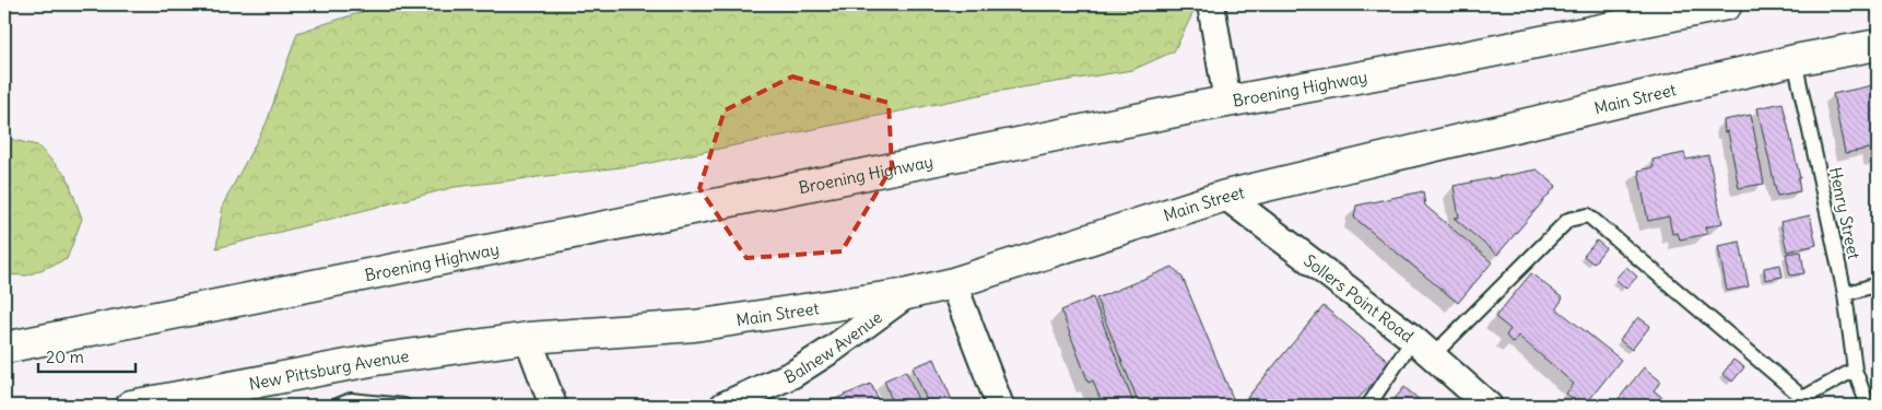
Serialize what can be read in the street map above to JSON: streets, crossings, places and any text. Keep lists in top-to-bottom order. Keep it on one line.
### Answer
{"streets":{"street":["Broening Highway","Main Street","Sollers Point Road","Balnew Avenue","New Pittsburg Avenue"],"lane":["Henry Street"]},"crossings":[["Main Street","Henry Street"],["Main Street","Sollers Point Road"],["Main Street","Balnew Avenue"],["Main Street","New Pittsburg Avenue"]],"scale_bar":"20 m"}
